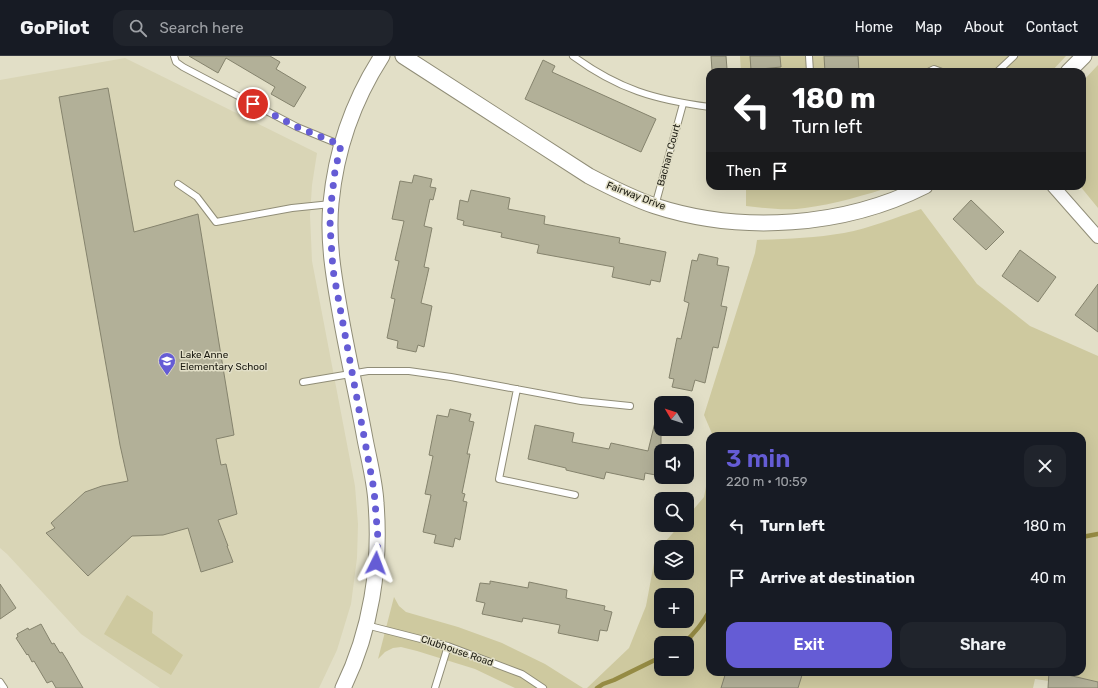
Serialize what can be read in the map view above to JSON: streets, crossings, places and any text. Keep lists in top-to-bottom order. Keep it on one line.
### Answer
{"streets":{"street":["Fairway Drive"],"lane":["Bachan Court","Clubhouse Road"]},"crossings":[["Bachan Court","Fairway Drive"]],"places":{"school or university":["Lake Anne Elementary School"]},"north":"top left","page":{"header":"GoPilot","search":"Search here","nav":["Home","Map","About","Contact"],"turn":["180 m","Turn left"],"then":"Then","map_buttons":["+","−"],"heading":["3 min","220 m · 10:59"],"list":[{"name":"Turn left","value":"180 m"},{"name":"Arrive at destination","value":"40 m"}],"buttons":["Exit","Share"]}}
